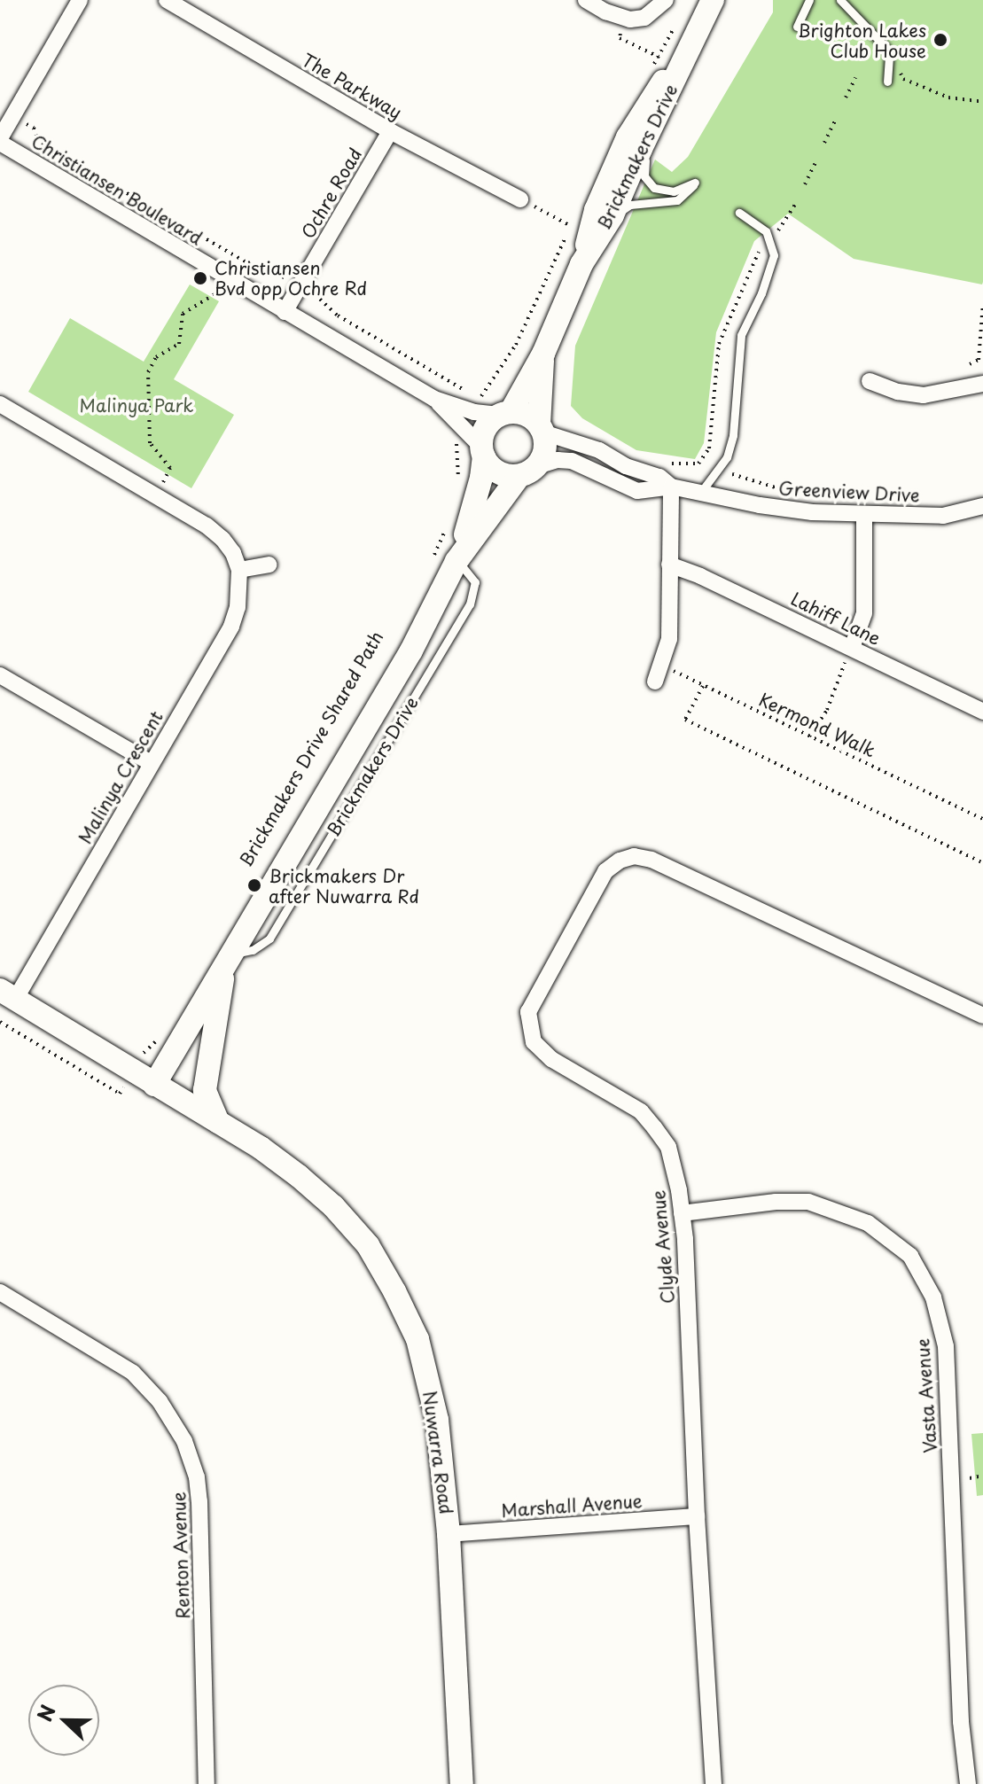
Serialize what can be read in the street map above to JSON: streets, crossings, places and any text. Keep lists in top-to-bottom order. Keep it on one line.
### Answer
{"streets":{"street":["The Parkway","Brickmakers Drive","Christiansen Boulevard","Ochre Road","Greenview Drive","Lahiff Lane","Malinya Crescent","Clyde Avenue","Vasta Avenue","Nuwarra Road","Marshall Avenue","Renton Avenue"],"path":["Kermond Walk"]},"crossings":[["The Parkway","Ochre Road"],["Brickmakers Drive","Christiansen Boulevard"],["Brickmakers Drive","Greenview Drive"],["Brickmakers Drive","Nuwarra Road"],["Christiansen Boulevard","Ochre Road"],["Christiansen Boulevard","Greenview Drive"],["Malinya Crescent","Nuwarra Road"],["Clyde Avenue","Vasta Avenue"],["Clyde Avenue","Marshall Avenue"],["Nuwarra Road","Marshall Avenue"]],"parks":["Malinya Park"],"places":["Brighton Lakes Club House","Christiansen Bvd opp Ochre Rd","Brickmakers Dr after Nuwarra Rd"],"north":"left"}
